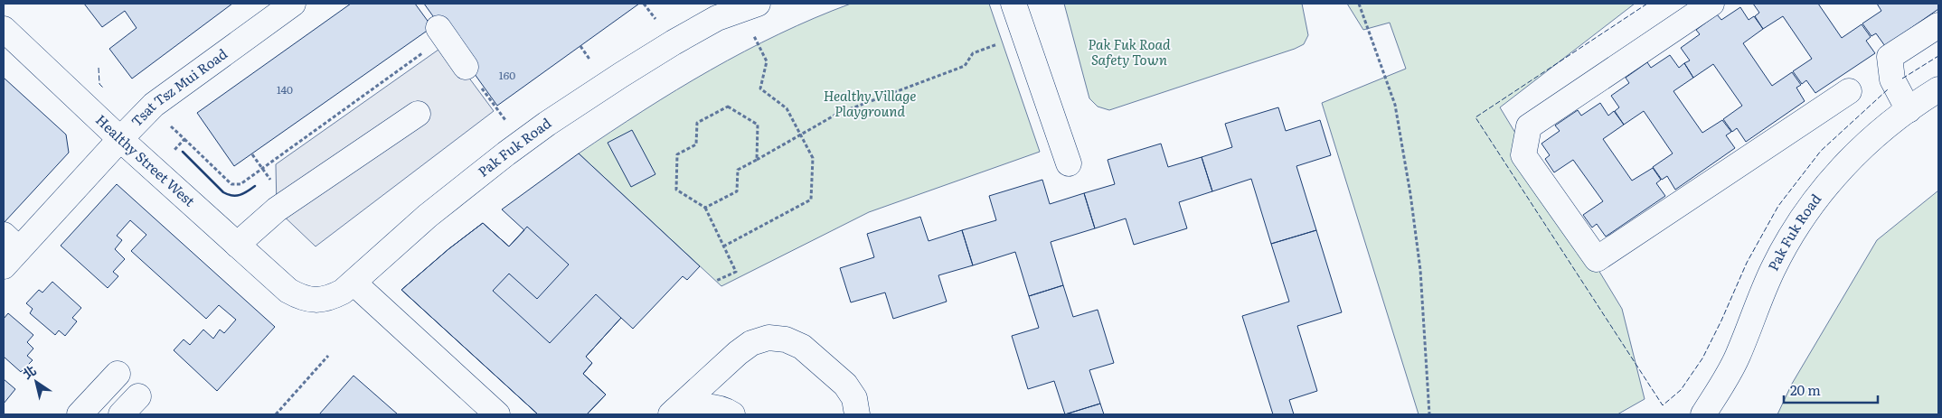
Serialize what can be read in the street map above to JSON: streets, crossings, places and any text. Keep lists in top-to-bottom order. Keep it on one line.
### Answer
{"streets":{"street":["Tsat Tsz Mui Road","Pak Fuk Road","Healthy Street West"]},"crossings":[["Tsat Tsz Mui Road","Healthy Street West"],["Pak Fuk Road","Healthy Street West"]],"parks":["Pak Fuk Road Safety Town","Healthy Village Playground"],"house_numbers":["160","140"],"scale_bar":"20 m","north":"top left"}
